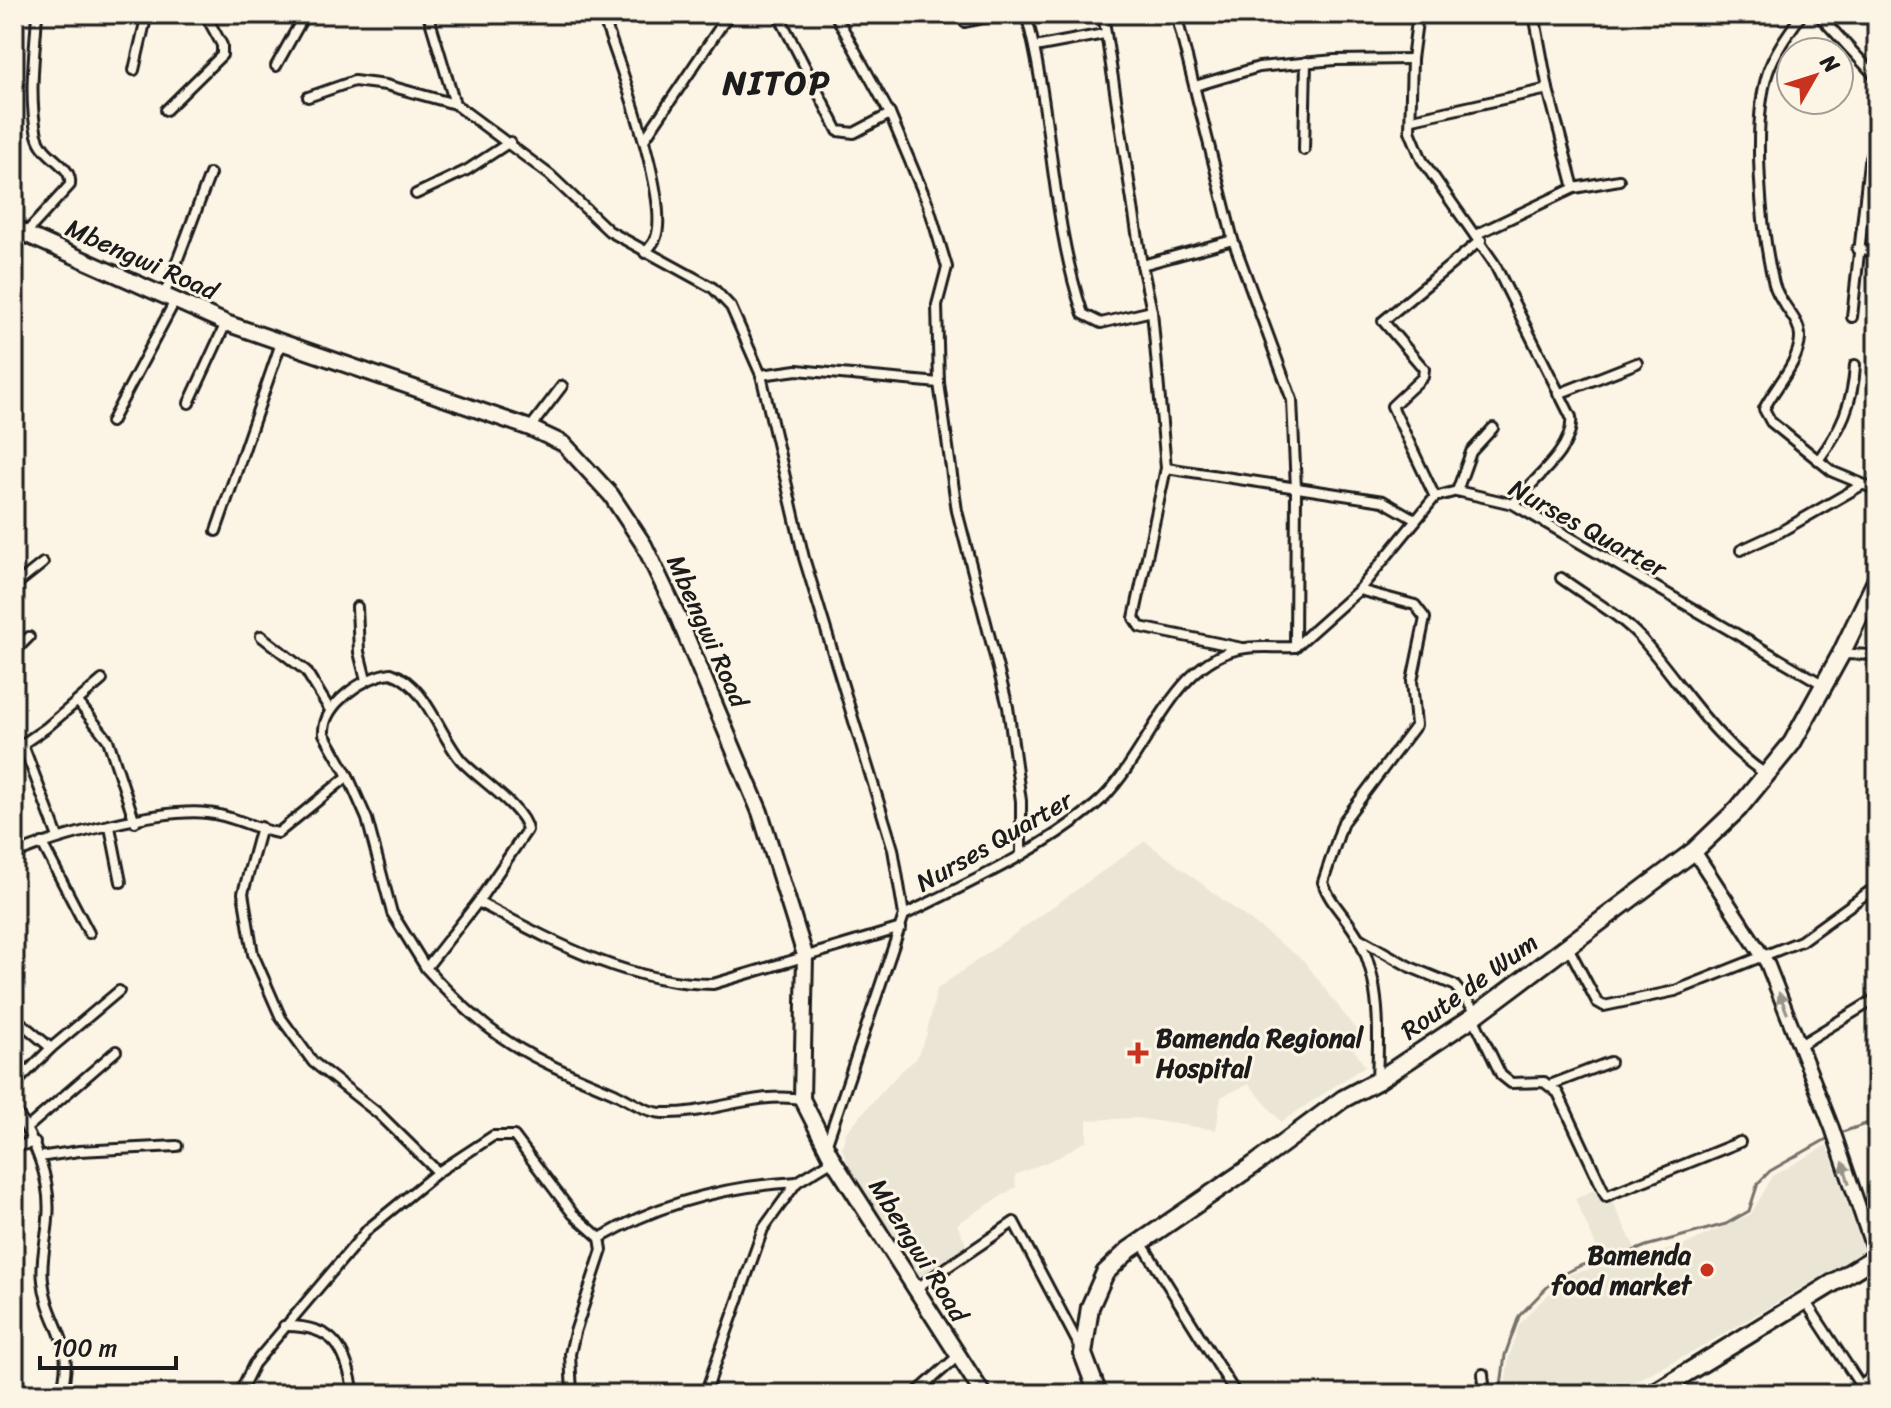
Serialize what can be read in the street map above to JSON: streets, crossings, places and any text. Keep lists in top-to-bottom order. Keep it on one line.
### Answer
{"streets":{"highway":["Route de Wum"],"main road":["Mbengwi Road"],"street":["Nurses Quarter"]},"crossings":[["Mbengwi Road","Nurses Quarter"],["Nurses Quarter","Route de Wum"]],"districts":["NITOP"],"places":{"health":["Bamenda Regional Hospital"],"other":["Bamenda food market"]},"scale_bar":"100 m","north":"top right"}
